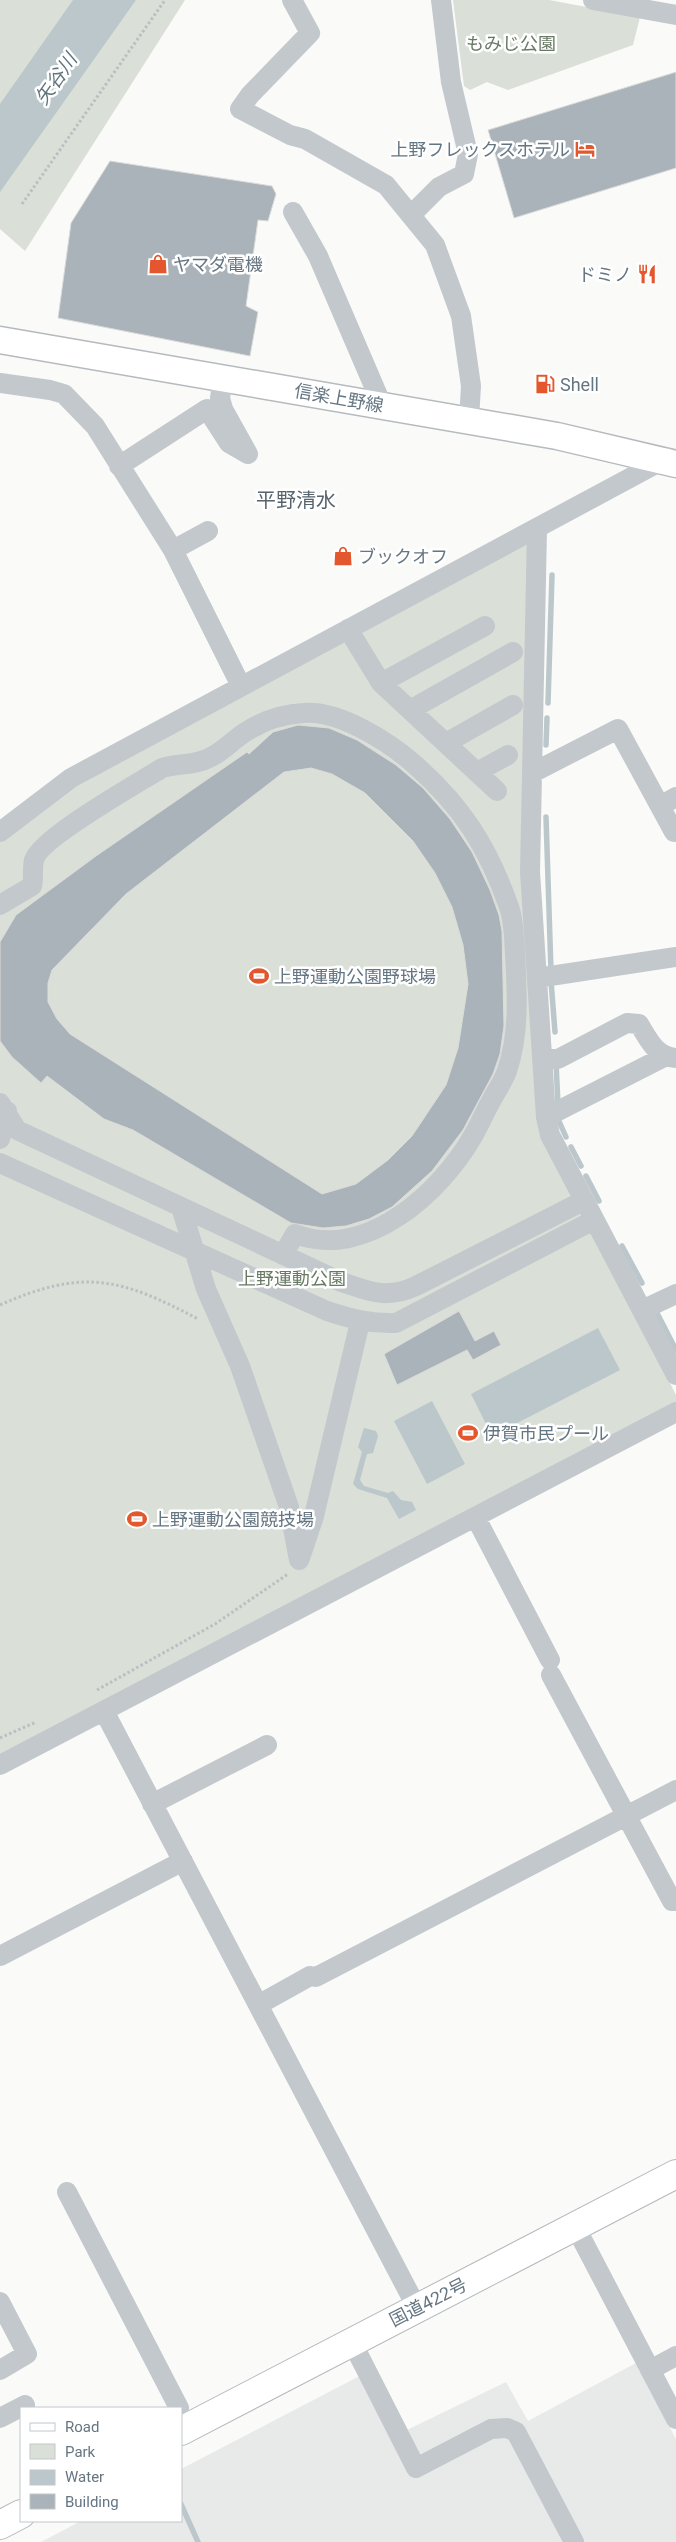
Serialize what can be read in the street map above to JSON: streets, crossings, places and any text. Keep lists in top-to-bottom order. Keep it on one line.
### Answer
{"streets":{"highway":["国道422号"],"main road":["信楽上野線"]},"districts":["平野清水"],"water":["矢谷川"],"parks":["もみじ公園","上野運動公園"],"places":{"hotel":["上野フレックスホテル"],"shop":["ヤマダ電機","ブックオフ"],"restaurant":["ドミノ"],"fuel station":["Shell"],"sports":["上野運動公園野球場","伊賀市民プール","上野運動公園競技場"]},"legend":["Road","Park","Water","Building"]}
